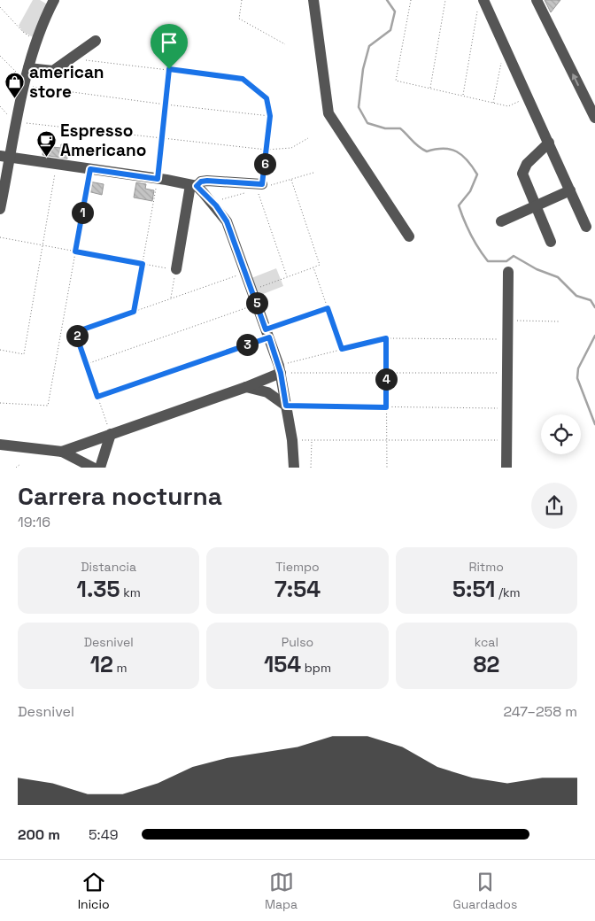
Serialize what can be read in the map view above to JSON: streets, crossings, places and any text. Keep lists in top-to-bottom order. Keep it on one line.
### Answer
{"places":{"shop":["american store"],"cafe":["Espresso Americano"]},"page":{"pins":["6","1","5","2","3","4"],"heading":["Carrera nocturna","19:16"],"stats":[["Distancia","1.35 km"],["Tiempo","7:54"],["Ritmo","5:51 /km"],["Desnivel","12 m"],["Pulso","154 bpm"],["kcal","82"]],"chart":["Desnivel","247–258 m"],"list":[{"name":"200 m","note":"5:49"}],"tabs":["Inicio","Mapa","Guardados"]}}
